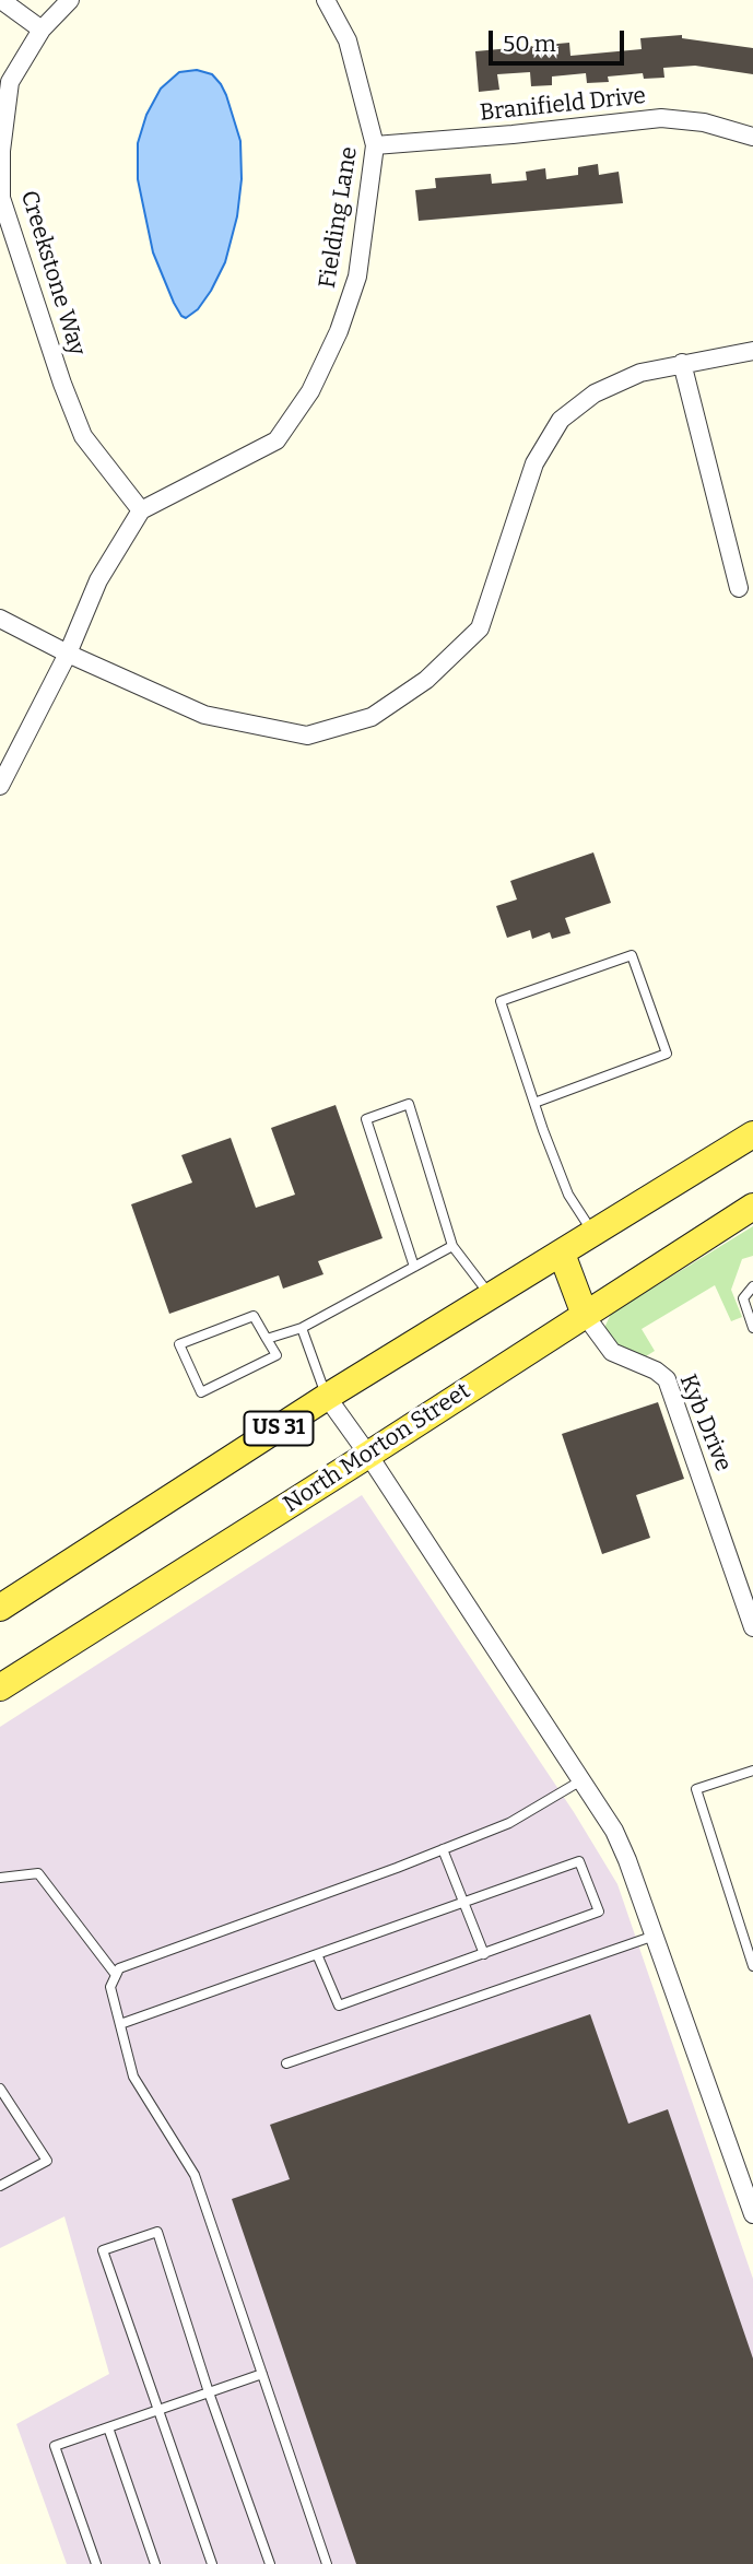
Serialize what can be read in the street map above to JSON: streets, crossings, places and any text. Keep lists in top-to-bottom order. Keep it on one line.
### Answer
{"streets":{"main road":["US 31","North Morton Street"],"street":["Branifield Drive","Fielding Lane","Creekstone Way","Kyb Drive"]},"crossings":[["Branifield Drive","Fielding Lane"],["Fielding Lane","Creekstone Way"],["Kyb Drive","North Morton Street"]],"scale_bar":"50 m"}
